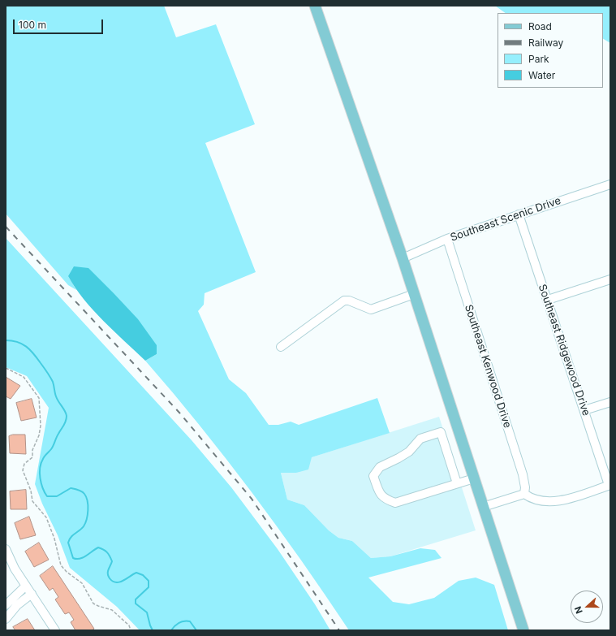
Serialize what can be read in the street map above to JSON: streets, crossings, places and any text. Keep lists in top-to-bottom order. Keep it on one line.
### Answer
{"streets":{"street":["Southeast Scenic Drive","Southeast Ridgewood Drive","Southeast Kenwood Drive"]},"crossings":[["Southeast Scenic Drive","Southeast Ridgewood Drive"],["Southeast Scenic Drive","Southeast Kenwood Drive"]],"legend":["Road","Railway","Park","Water"],"scale_bar":"100 m","north":"left"}
